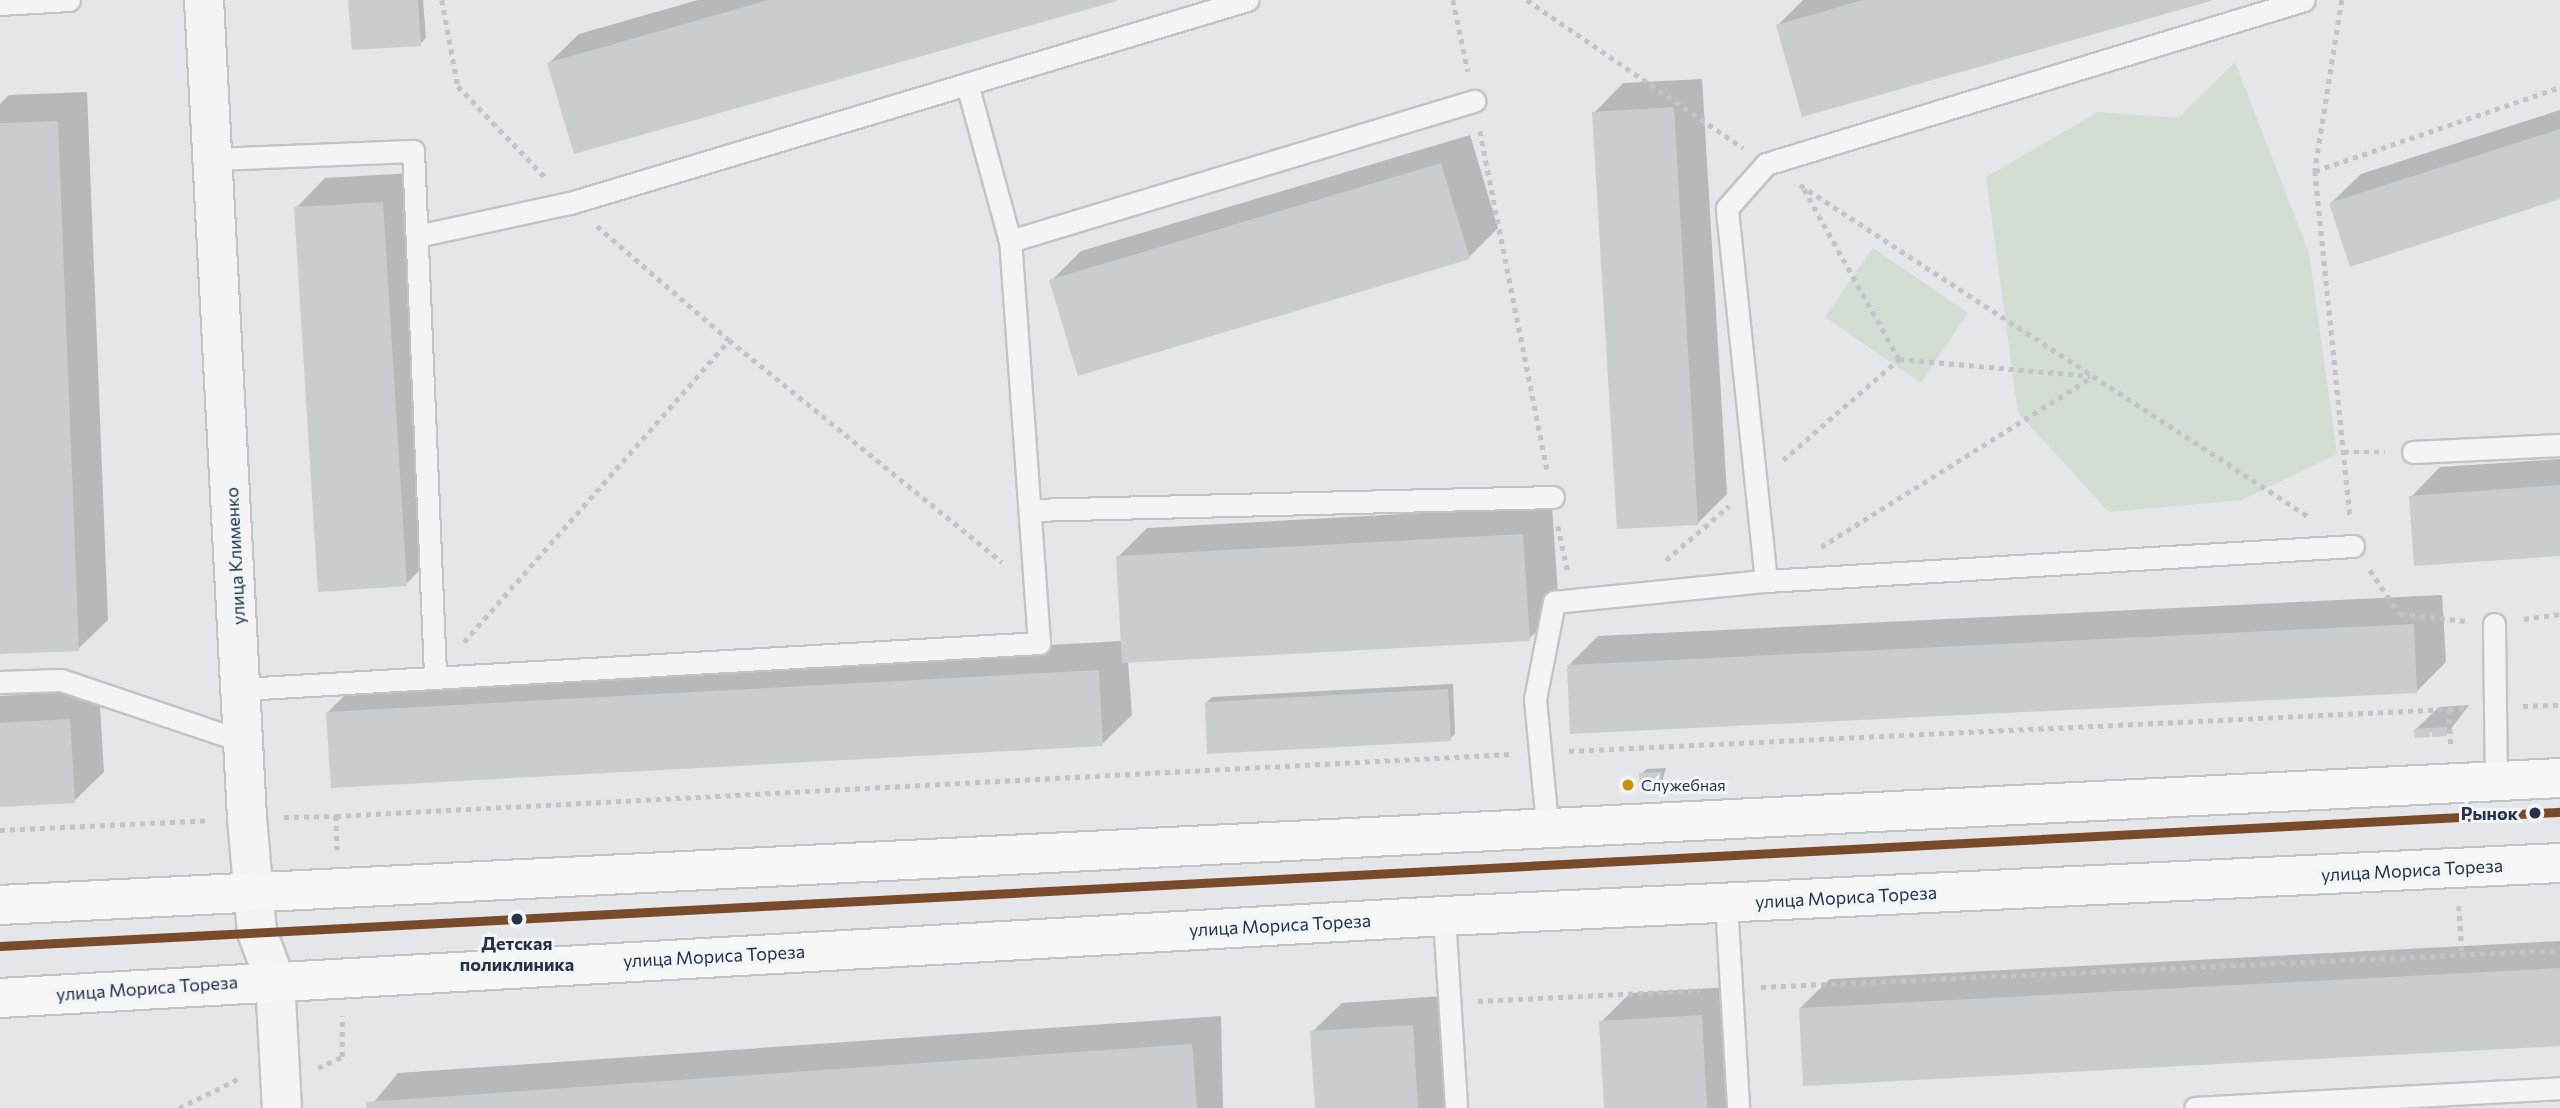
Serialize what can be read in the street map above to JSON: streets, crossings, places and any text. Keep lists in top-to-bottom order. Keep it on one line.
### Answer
{"streets":{"street":["улица Клименко","улица Мориса Тореза"]},"crossings":[["улица Клименко","улица Мориса Тореза"]],"places":["Служебная","Рынок","Детская поликлиника"]}
